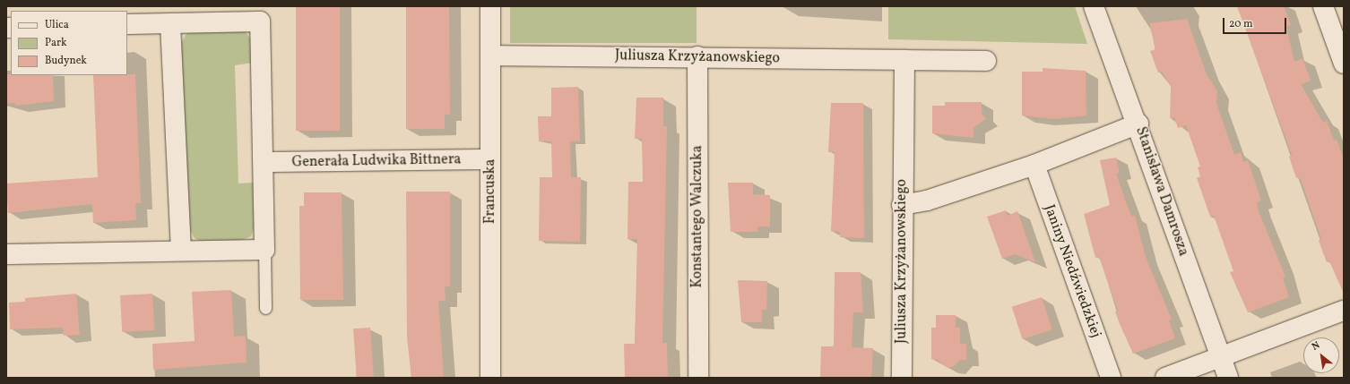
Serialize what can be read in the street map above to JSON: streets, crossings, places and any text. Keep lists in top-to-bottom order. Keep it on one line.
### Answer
{"streets":{"street":["Juliusza Krzyżanowskiego","Generała Ludwika Bittnera","Francuska","Stanisława Damrosza","Konstantego Walczuka","Janiny Niedźwiedzkiej"]},"crossings":[["Juliusza Krzyżanowskiego","Francuska"],["Juliusza Krzyżanowskiego","Konstantego Walczuka"],["Generała Ludwika Bittnera","Francuska"]],"legend":["Ulica","Park","Budynek"],"scale_bar":"20 m","north":"top left"}
